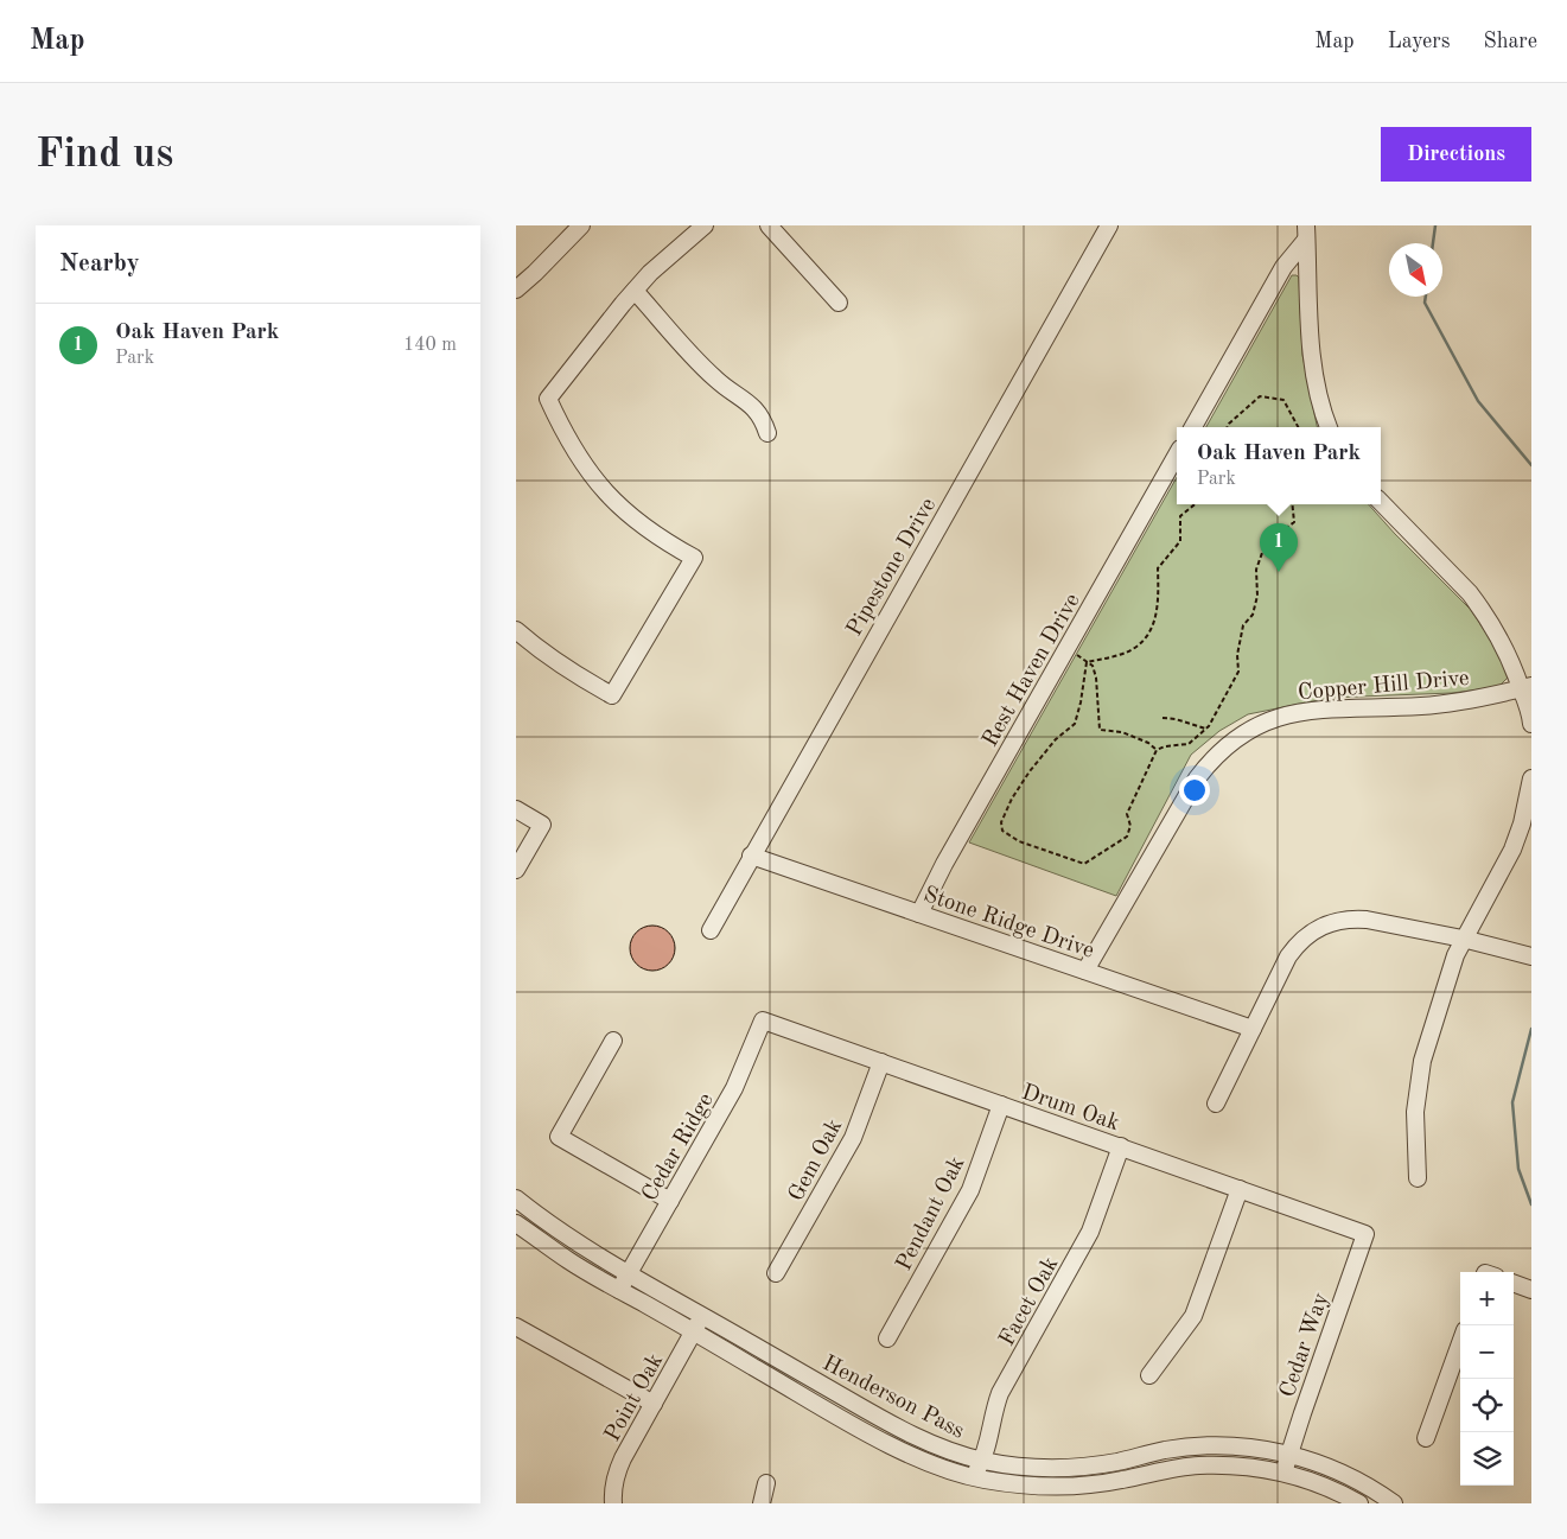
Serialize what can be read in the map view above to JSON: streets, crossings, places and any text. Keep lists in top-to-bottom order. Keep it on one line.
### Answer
{"streets":{"street":["Pipestone Drive","Rest Haven Drive","Copper Hill Drive","Stone Ridge Drive","Drum Oak","Cedar Ridge","Gem Oak","Pendant Oak","Facet Oak","Cedar Way","Henderson Pass","Point Oak"]},"crossings":[["Pipestone Drive","Stone Ridge Drive"],["Rest Haven Drive","Stone Ridge Drive"],["Copper Hill Drive","Stone Ridge Drive"],["Drum Oak","Cedar Ridge"],["Drum Oak","Gem Oak"],["Drum Oak","Pendant Oak"],["Drum Oak","Facet Oak"],["Drum Oak","Cedar Way"],["Cedar Ridge","Henderson Pass"],["Facet Oak","Henderson Pass"],["Cedar Way","Henderson Pass"],["Henderson Pass","Point Oak"]],"north":"bottom right","page":{"header":"Map","nav":["Map","Layers","Share"],"buttons":"Directions","title":"Find us","heading":"Nearby","list":[{"mark":"1","name":"Oak Haven Park","note":"Park","value":"140 m"}],"popup":["Oak Haven Park","Park"],"pins":"1","map_buttons":["+","−"]}}
